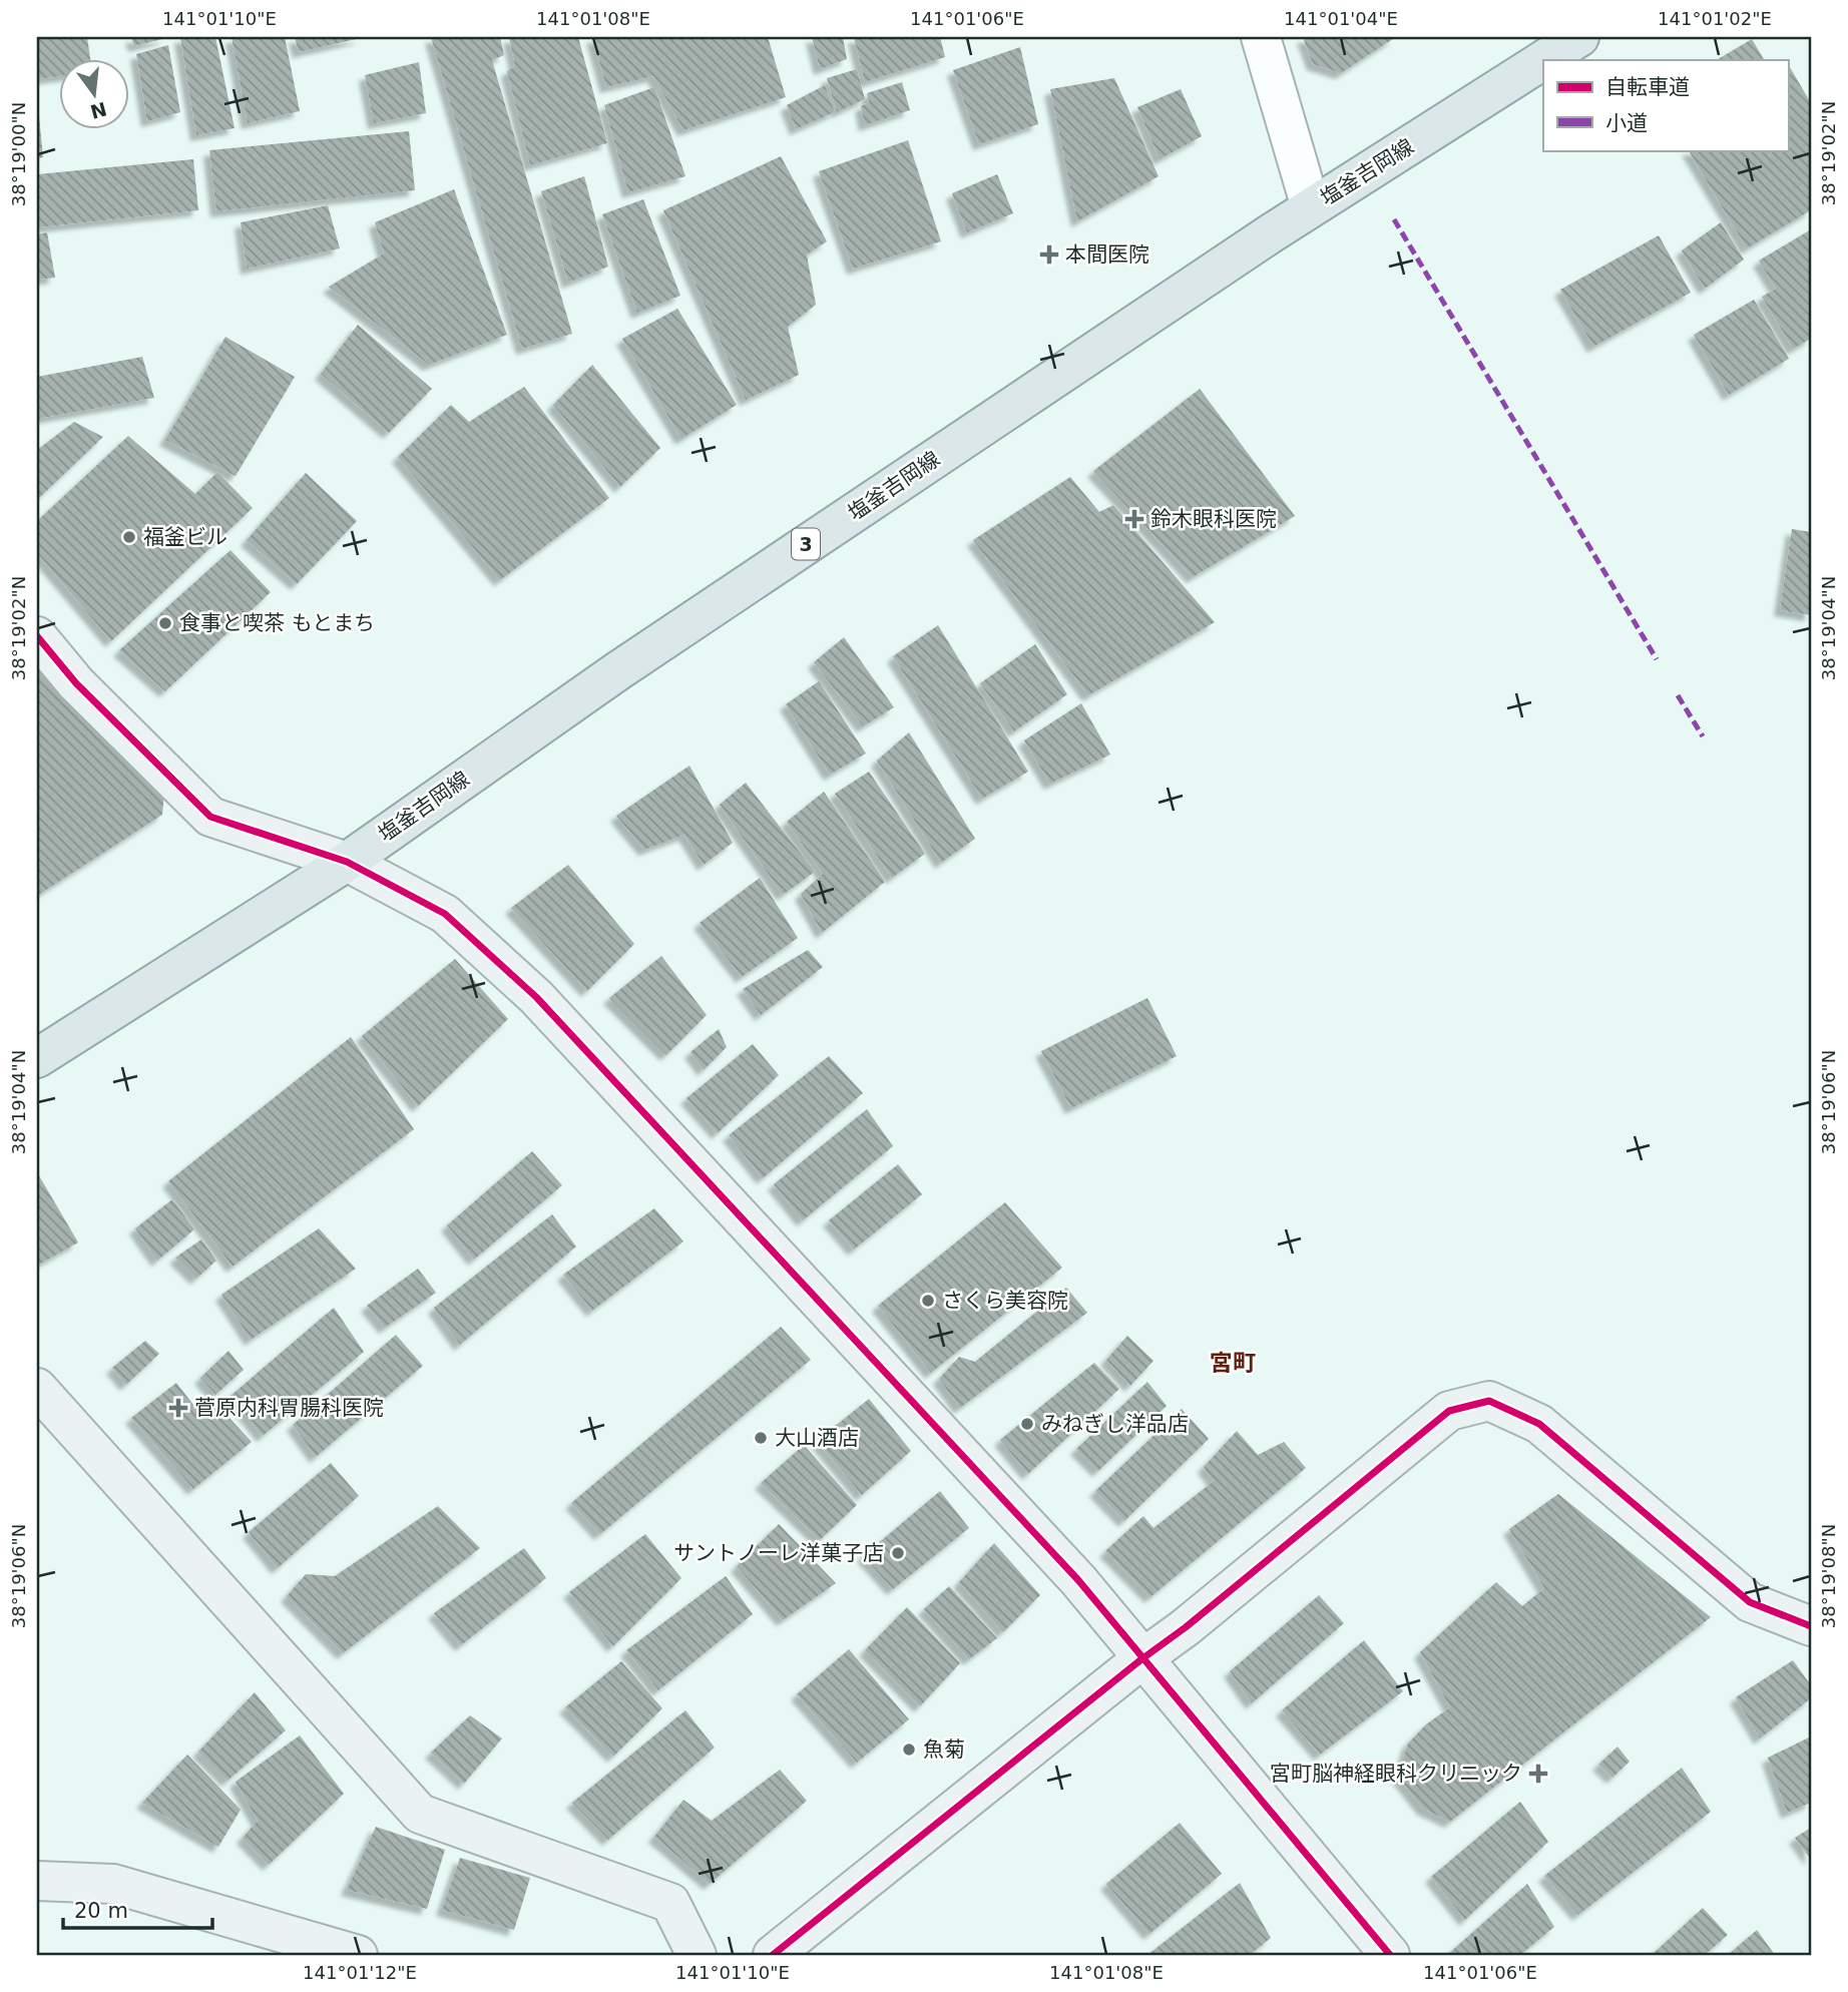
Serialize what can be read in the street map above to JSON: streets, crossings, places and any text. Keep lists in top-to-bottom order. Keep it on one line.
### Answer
{"streets":{"main road":["塩釜吉岡線","3"]},"districts":["宮町"],"places":{"health":["本間医院","鈴木眼科医院","菅原内科胃腸科医院","宮町脳神経眼科クリニック"],"other":["福釜ビル","食事と喫茶 もとまち","さくら美容院","みねぎし洋品店","大山酒店","サントノーレ洋菓子店","魚菊"]},"legend":["自転車道","小道"],"scale_bar":"20 m","north":"bottom","coordinates":["141°01'10\"E","141°01'08\"E","141°01'06\"E","141°01'04\"E","141°01'02\"E","38°19'02\"N","38°19'00\"N","38°19'04\"N","38°19'06\"N","38°19'08\"N","141°01'12\"E"]}
